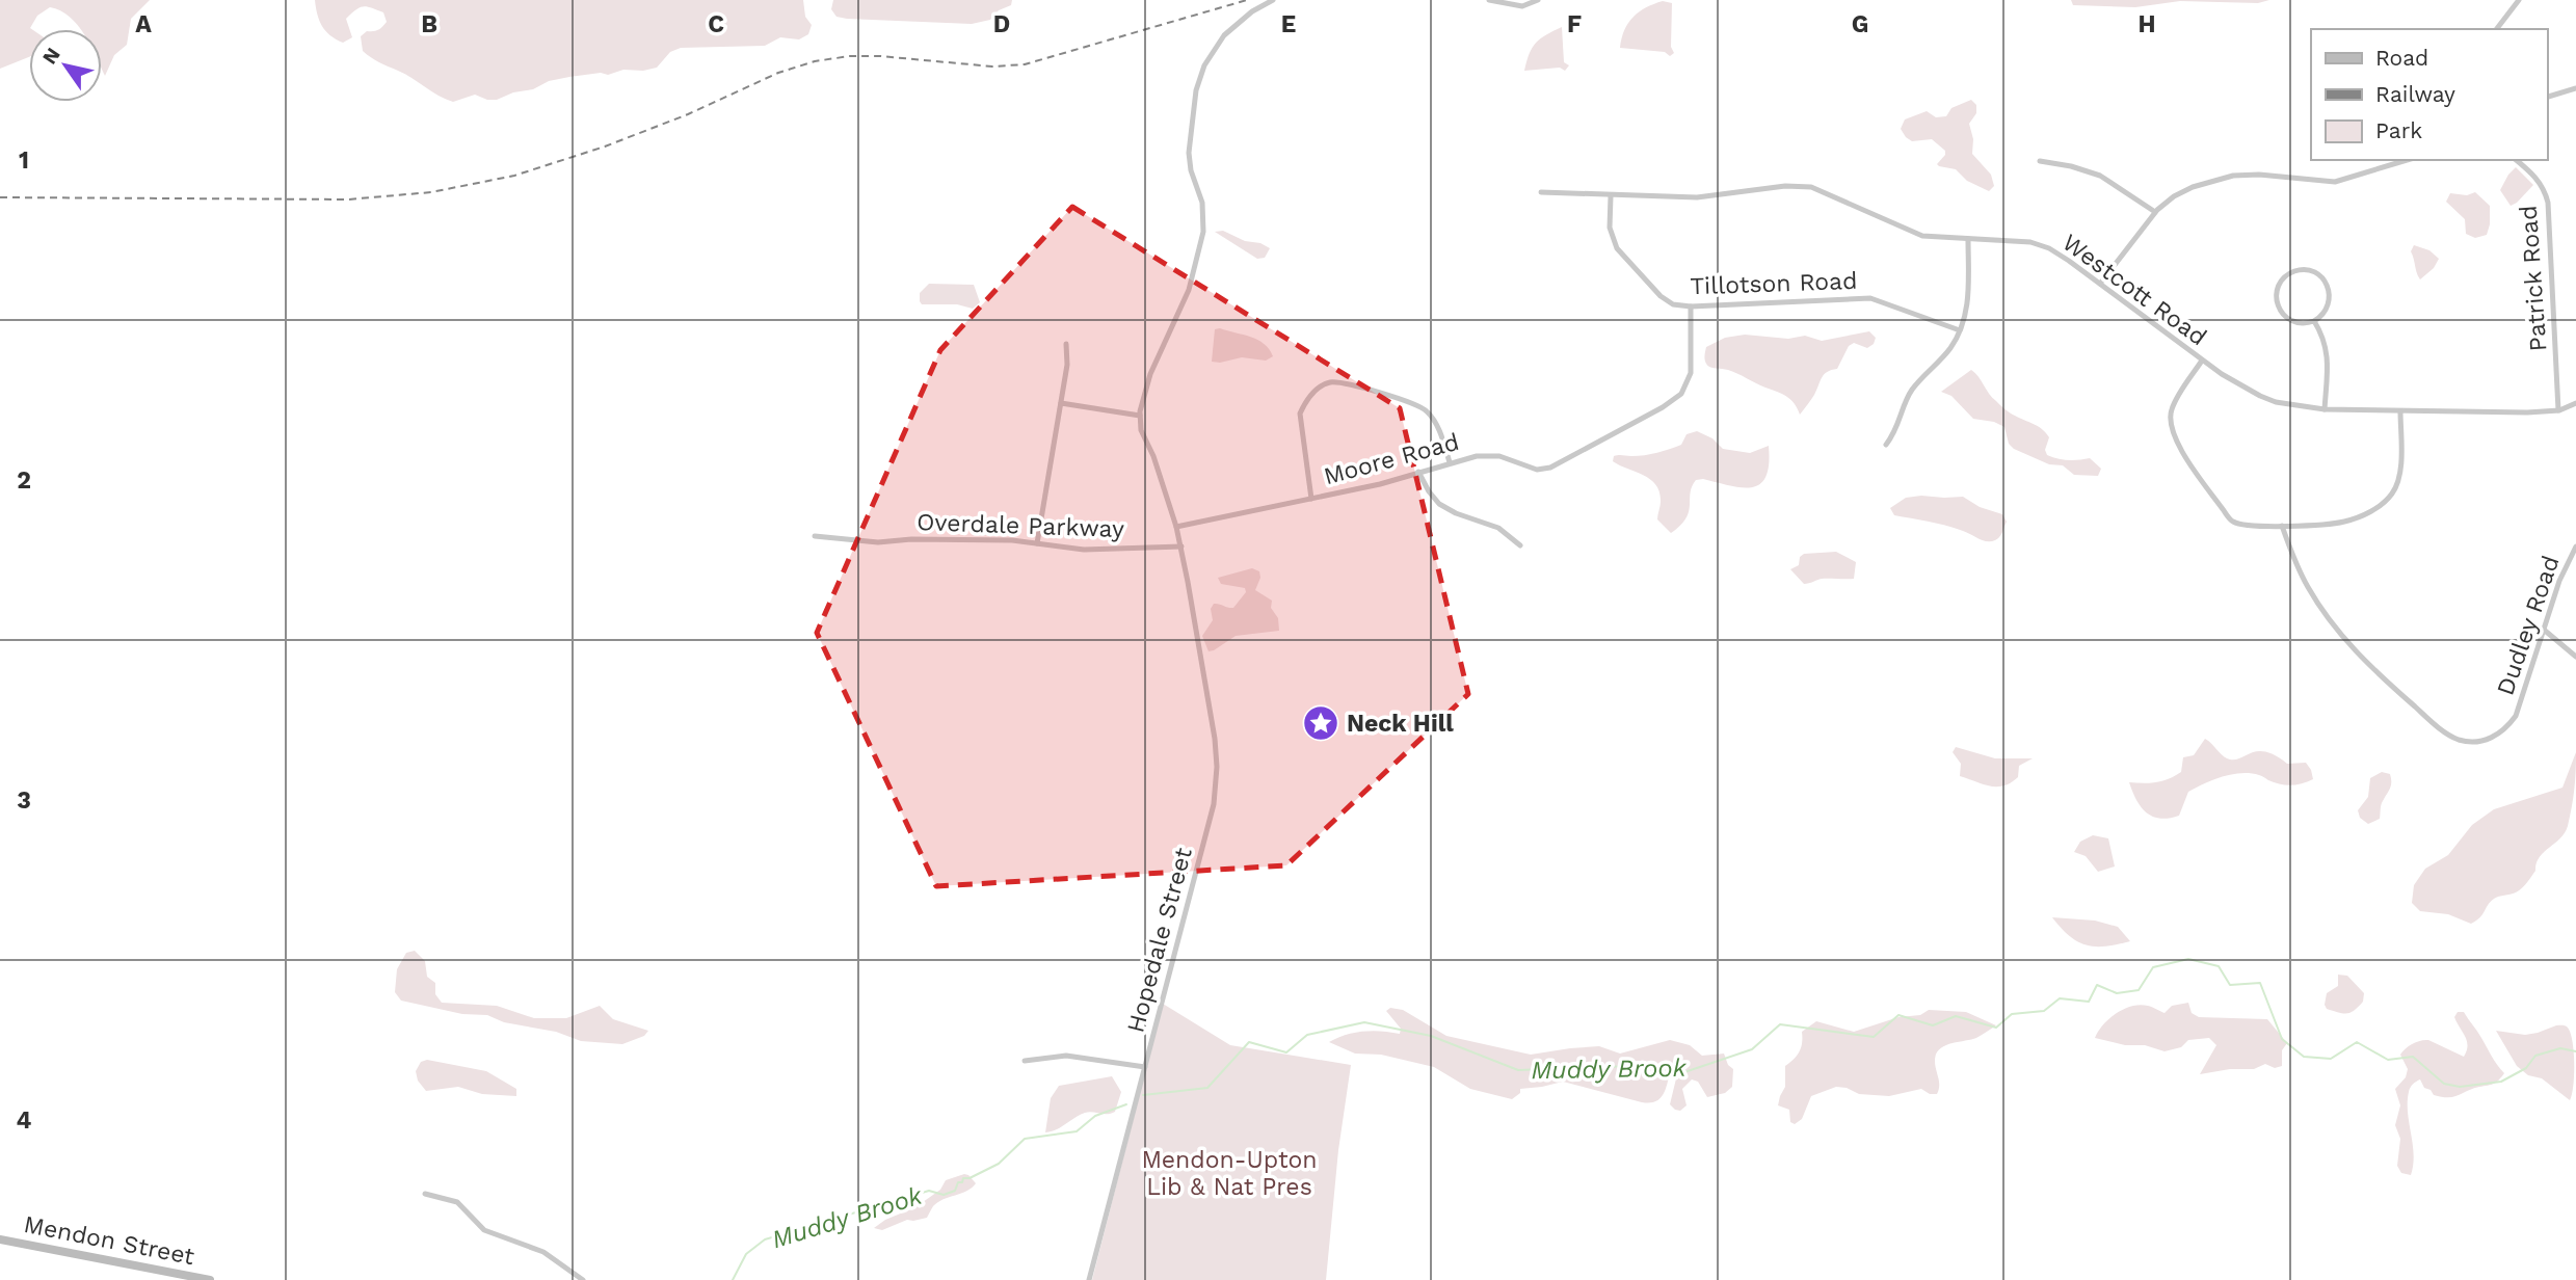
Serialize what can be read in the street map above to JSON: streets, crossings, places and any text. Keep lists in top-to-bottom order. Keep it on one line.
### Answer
{"streets":{"main road":["Mendon Street"],"street":["Patrick Road","Tillotson Road","Westcott Road","Moore Road","Overdale Parkway","Dudley Road","Hopedale Street"]},"crossings":[["Patrick Road","Westcott Road"],["Tillotson Road","Westcott Road"],["Tillotson Road","Moore Road"],["Moore Road","Hopedale Street"],["Overdale Parkway","Hopedale Street"]],"water":["Muddy Brook"],"parks":["Mendon-Upton Lib & Nat Pres"],"places":{"place":["Neck Hill"]},"legend":["Road","Railway","Park"],"north":"top left","grid":{"columns":["A","B","C","D","E","F","G","H"],"rows":["1","2","3","4"]}}
